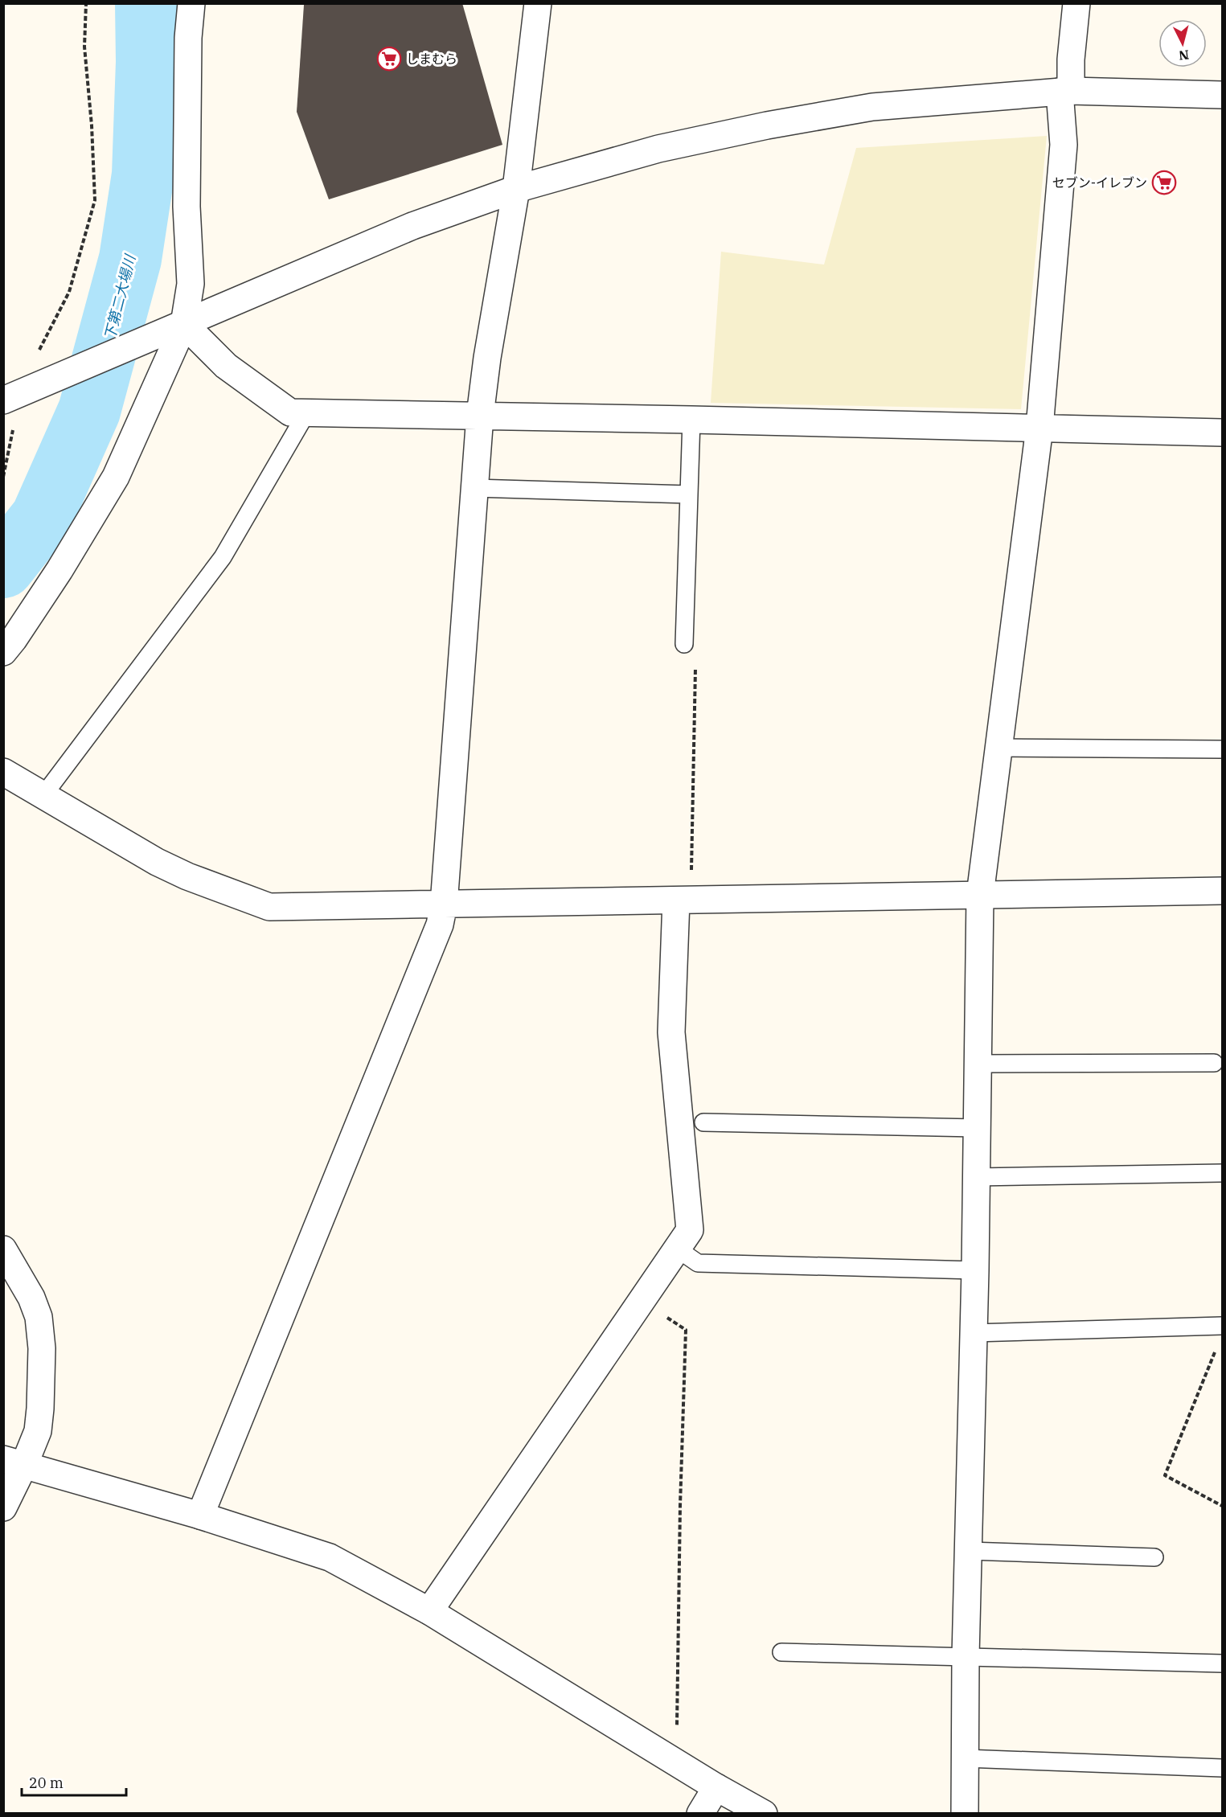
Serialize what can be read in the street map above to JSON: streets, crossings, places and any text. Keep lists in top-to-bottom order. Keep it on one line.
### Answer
{"water":["下第二大場川"],"places":{"supermarket":["しまむら","セブン-イレブン"]},"scale_bar":"20 m","north":"bottom"}
